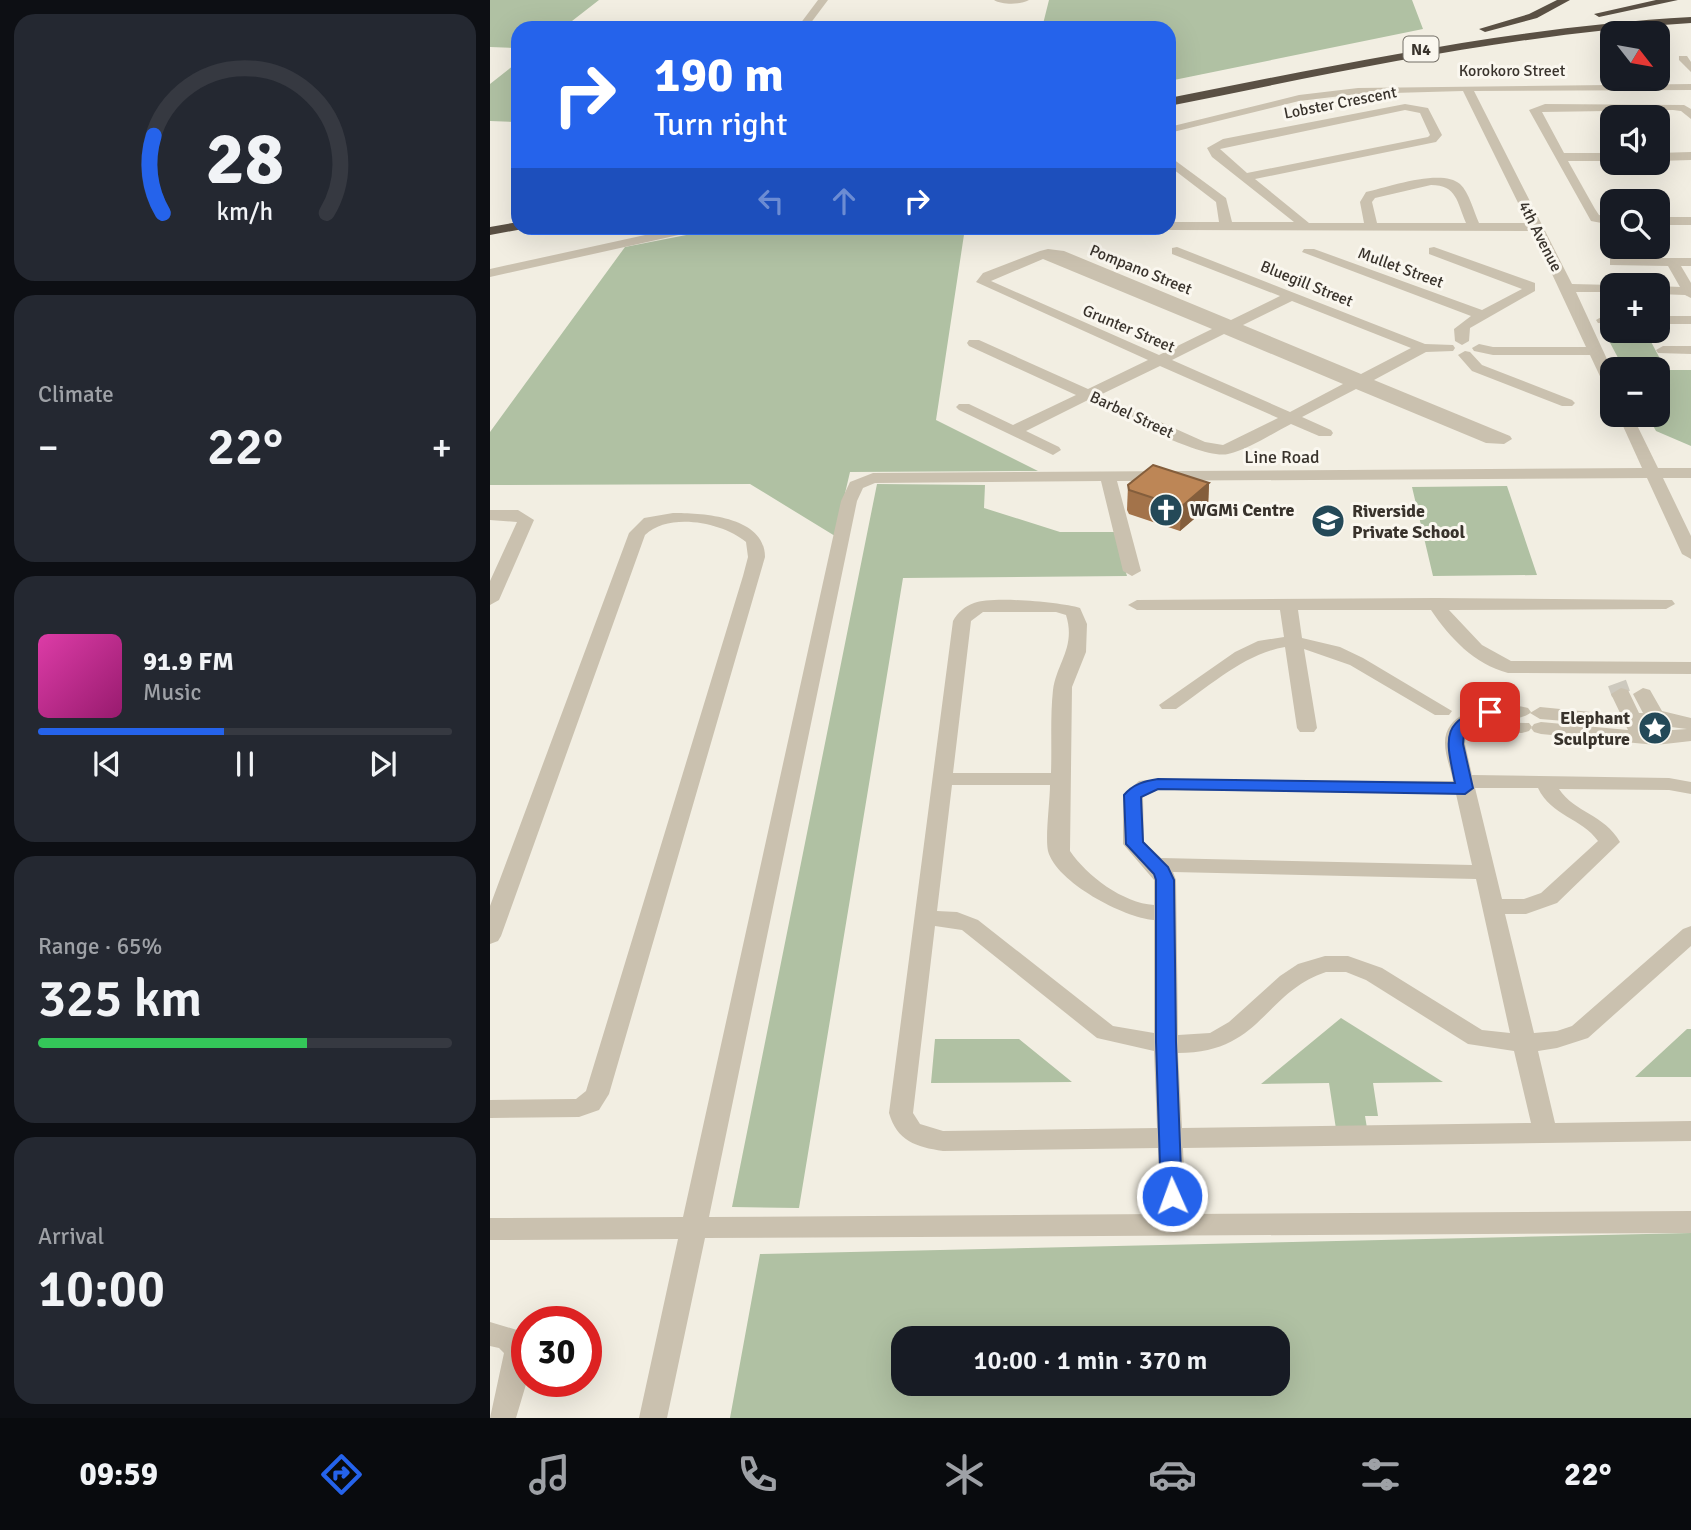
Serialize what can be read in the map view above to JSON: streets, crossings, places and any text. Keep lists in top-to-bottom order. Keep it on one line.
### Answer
{"streets":{"highway":["N4"],"street":["Korokoro Street","Lobster Crescent","4th Avenue","Mullet Street","Pompano Street","Bluegill Street","Grunter Street","Barbel Street","Line Road"]},"crossings":[["Korokoro Street","4th Avenue"],["Pompano Street","Grunter Street"],["Pompano Street","Barbel Street"],["Bluegill Street","Barbel Street"],["Grunter Street","Barbel Street"]],"places":{"church":["WGMi Centre"],"school or university":["Riverside Private School"],"place":["Elephant Sculpture"]},"north":"bottom right","page":{"map_buttons":["+","−"],"turn":["190 m","Turn right"],"tile":["Climate",["Range · 65%","325 km"],["Arrival","10:00"]],"heat":["−","22°","+"],"song":["91.9 FM","Music"],"limit":"30","trip":"10:00 · 1 min · 370 m","tabs":["09:59","22°"],"gauge":["28","km/h"]}}
